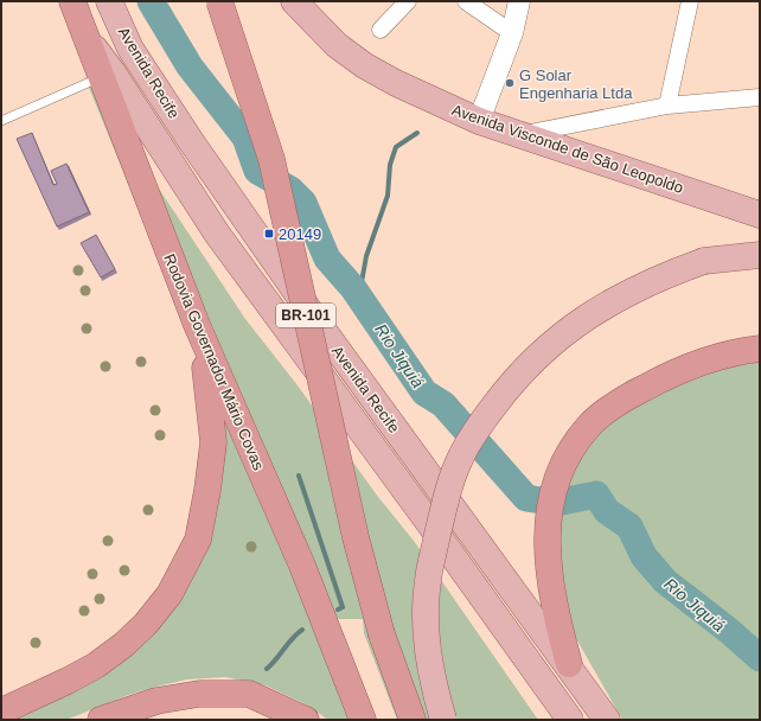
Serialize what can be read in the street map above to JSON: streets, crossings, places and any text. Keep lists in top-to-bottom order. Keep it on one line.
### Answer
{"streets":{"highway":["BR-101","Rodovia Governador Mário Covas"],"main road":["Avenida Recife","Avenida Visconde de São Leopoldo"]},"crossings":[["Avenida Recife","Rodovia Governador Mário Covas"]],"water":["Rio Jiquiá"],"places":{"other":["G Solar Engenharia Ltda"],"transit":["20149"]}}
